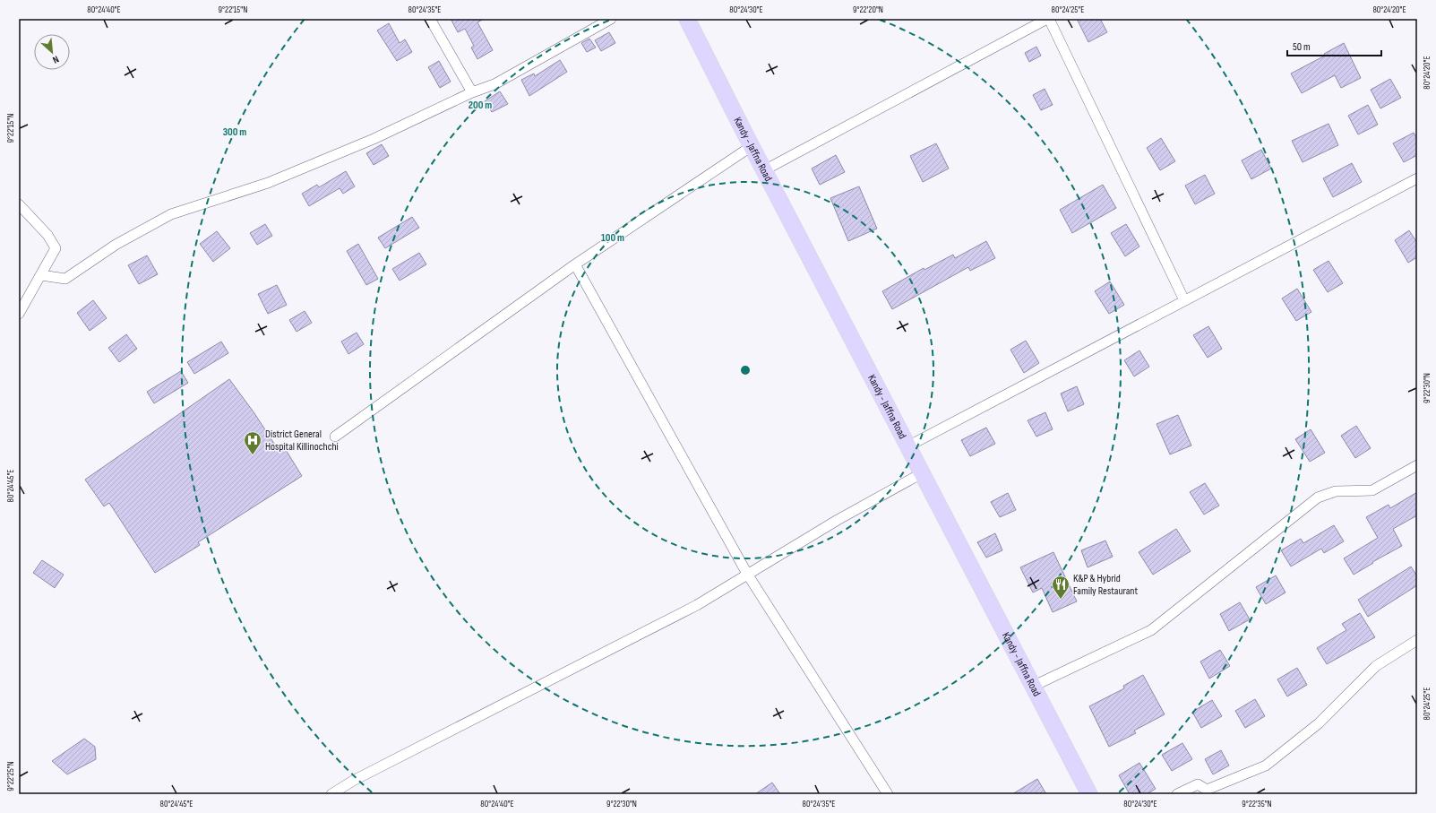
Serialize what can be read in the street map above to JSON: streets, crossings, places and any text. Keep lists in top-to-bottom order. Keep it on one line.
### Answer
{"streets":{"highway":["Kandy - Jaffna Road"]},"places":{"hospital":["District General Hospital Killinochchi"],"restaurant":["K&P & Hybrid Family Restaurant"]},"scale_bar":"50 m","north":"bottom right","coordinates":["80°24'40\"E","9°22'15\"N","80°24'35\"E","80°24'30\"E","9°22'20\"N","80°24'25\"E","80°24'20\"E","9°22'30\"N","80°24'45\"E","9°22'25\"N","9°22'35\"N"],"rings":["200 m","300 m","100 m"]}
